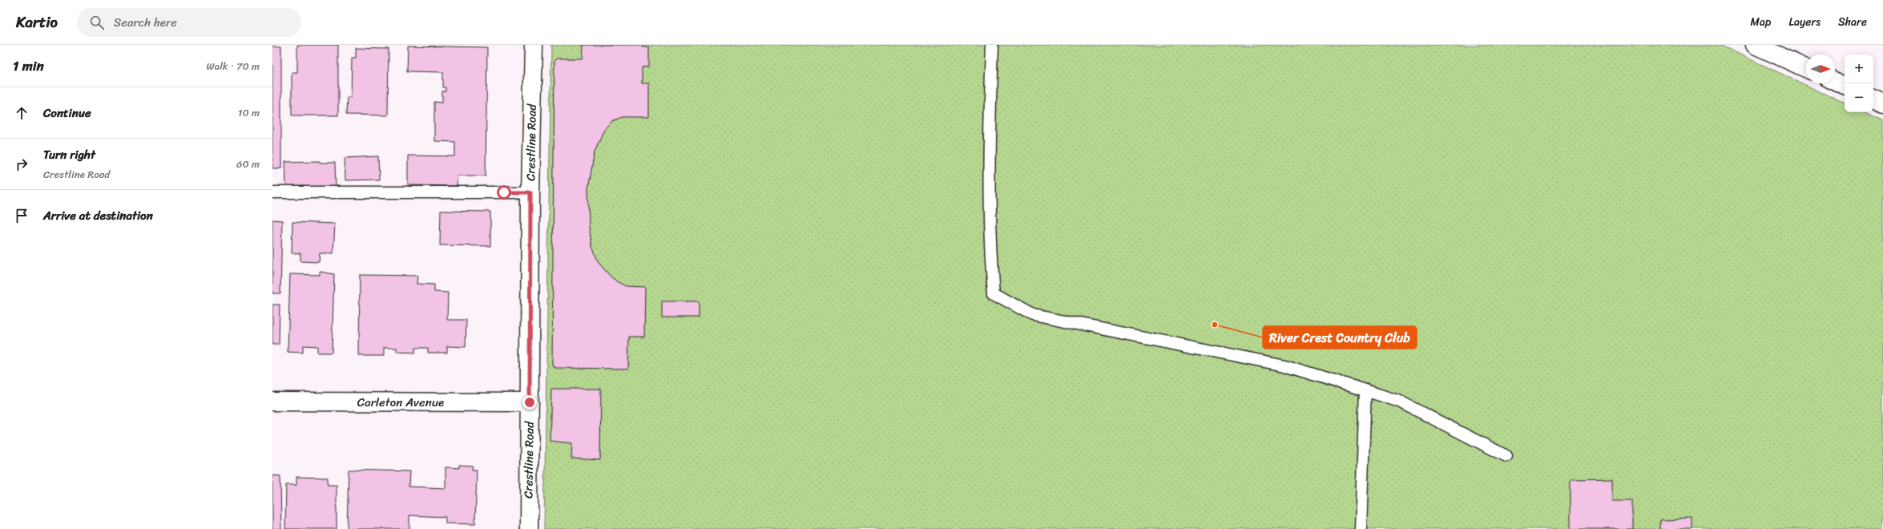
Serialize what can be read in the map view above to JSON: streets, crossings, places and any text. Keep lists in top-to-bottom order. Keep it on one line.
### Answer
{"streets":{"street":["Crestline Road","Carleton Avenue"]},"crossings":[["Crestline Road","Carleton Avenue"]],"places":["River Crest Country Club"],"north":"right","page":{"header":"Kartio","search":"Search here","nav":["Map","Layers","Share"],"heading":["1 min","Walk · 70 m"],"map_buttons":["+","−"],"list":[["Continue","10 m"],["Turn right","Crestline Road","60 m"],"Arrive at destination"]}}
